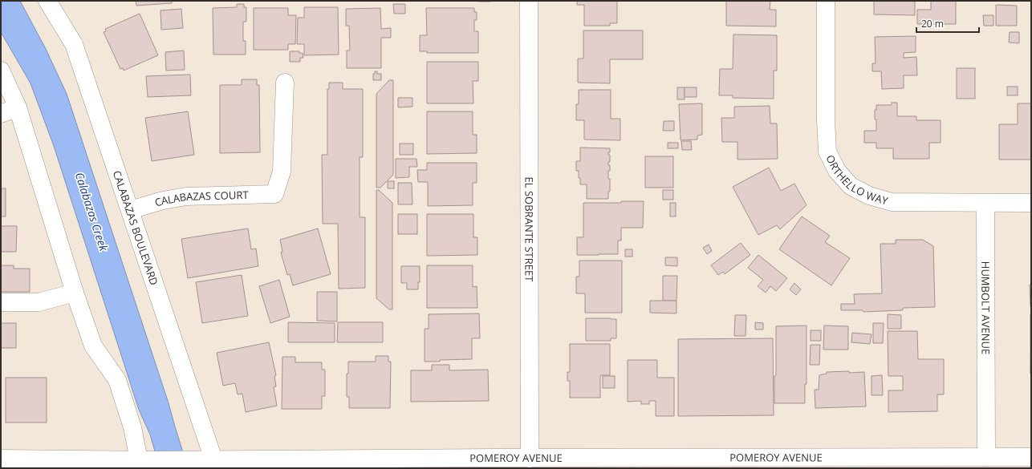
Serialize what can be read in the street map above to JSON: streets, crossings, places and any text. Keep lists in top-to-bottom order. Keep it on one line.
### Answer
{"streets":{"street":["ORTHELLO WAY","CALABAZAS COURT","CALABAZAS BOULEVARD","EL SOBRANTE STREET","HUMBOLT AVENUE","POMEROY AVENUE"]},"crossings":[["ORTHELLO WAY","HUMBOLT AVENUE"],["CALABAZAS COURT","CALABAZAS BOULEVARD"],["CALABAZAS BOULEVARD","POMEROY AVENUE"],["EL SOBRANTE STREET","POMEROY AVENUE"],["HUMBOLT AVENUE","POMEROY AVENUE"]],"water":["Calabazas Creek"],"scale_bar":"20 m"}
